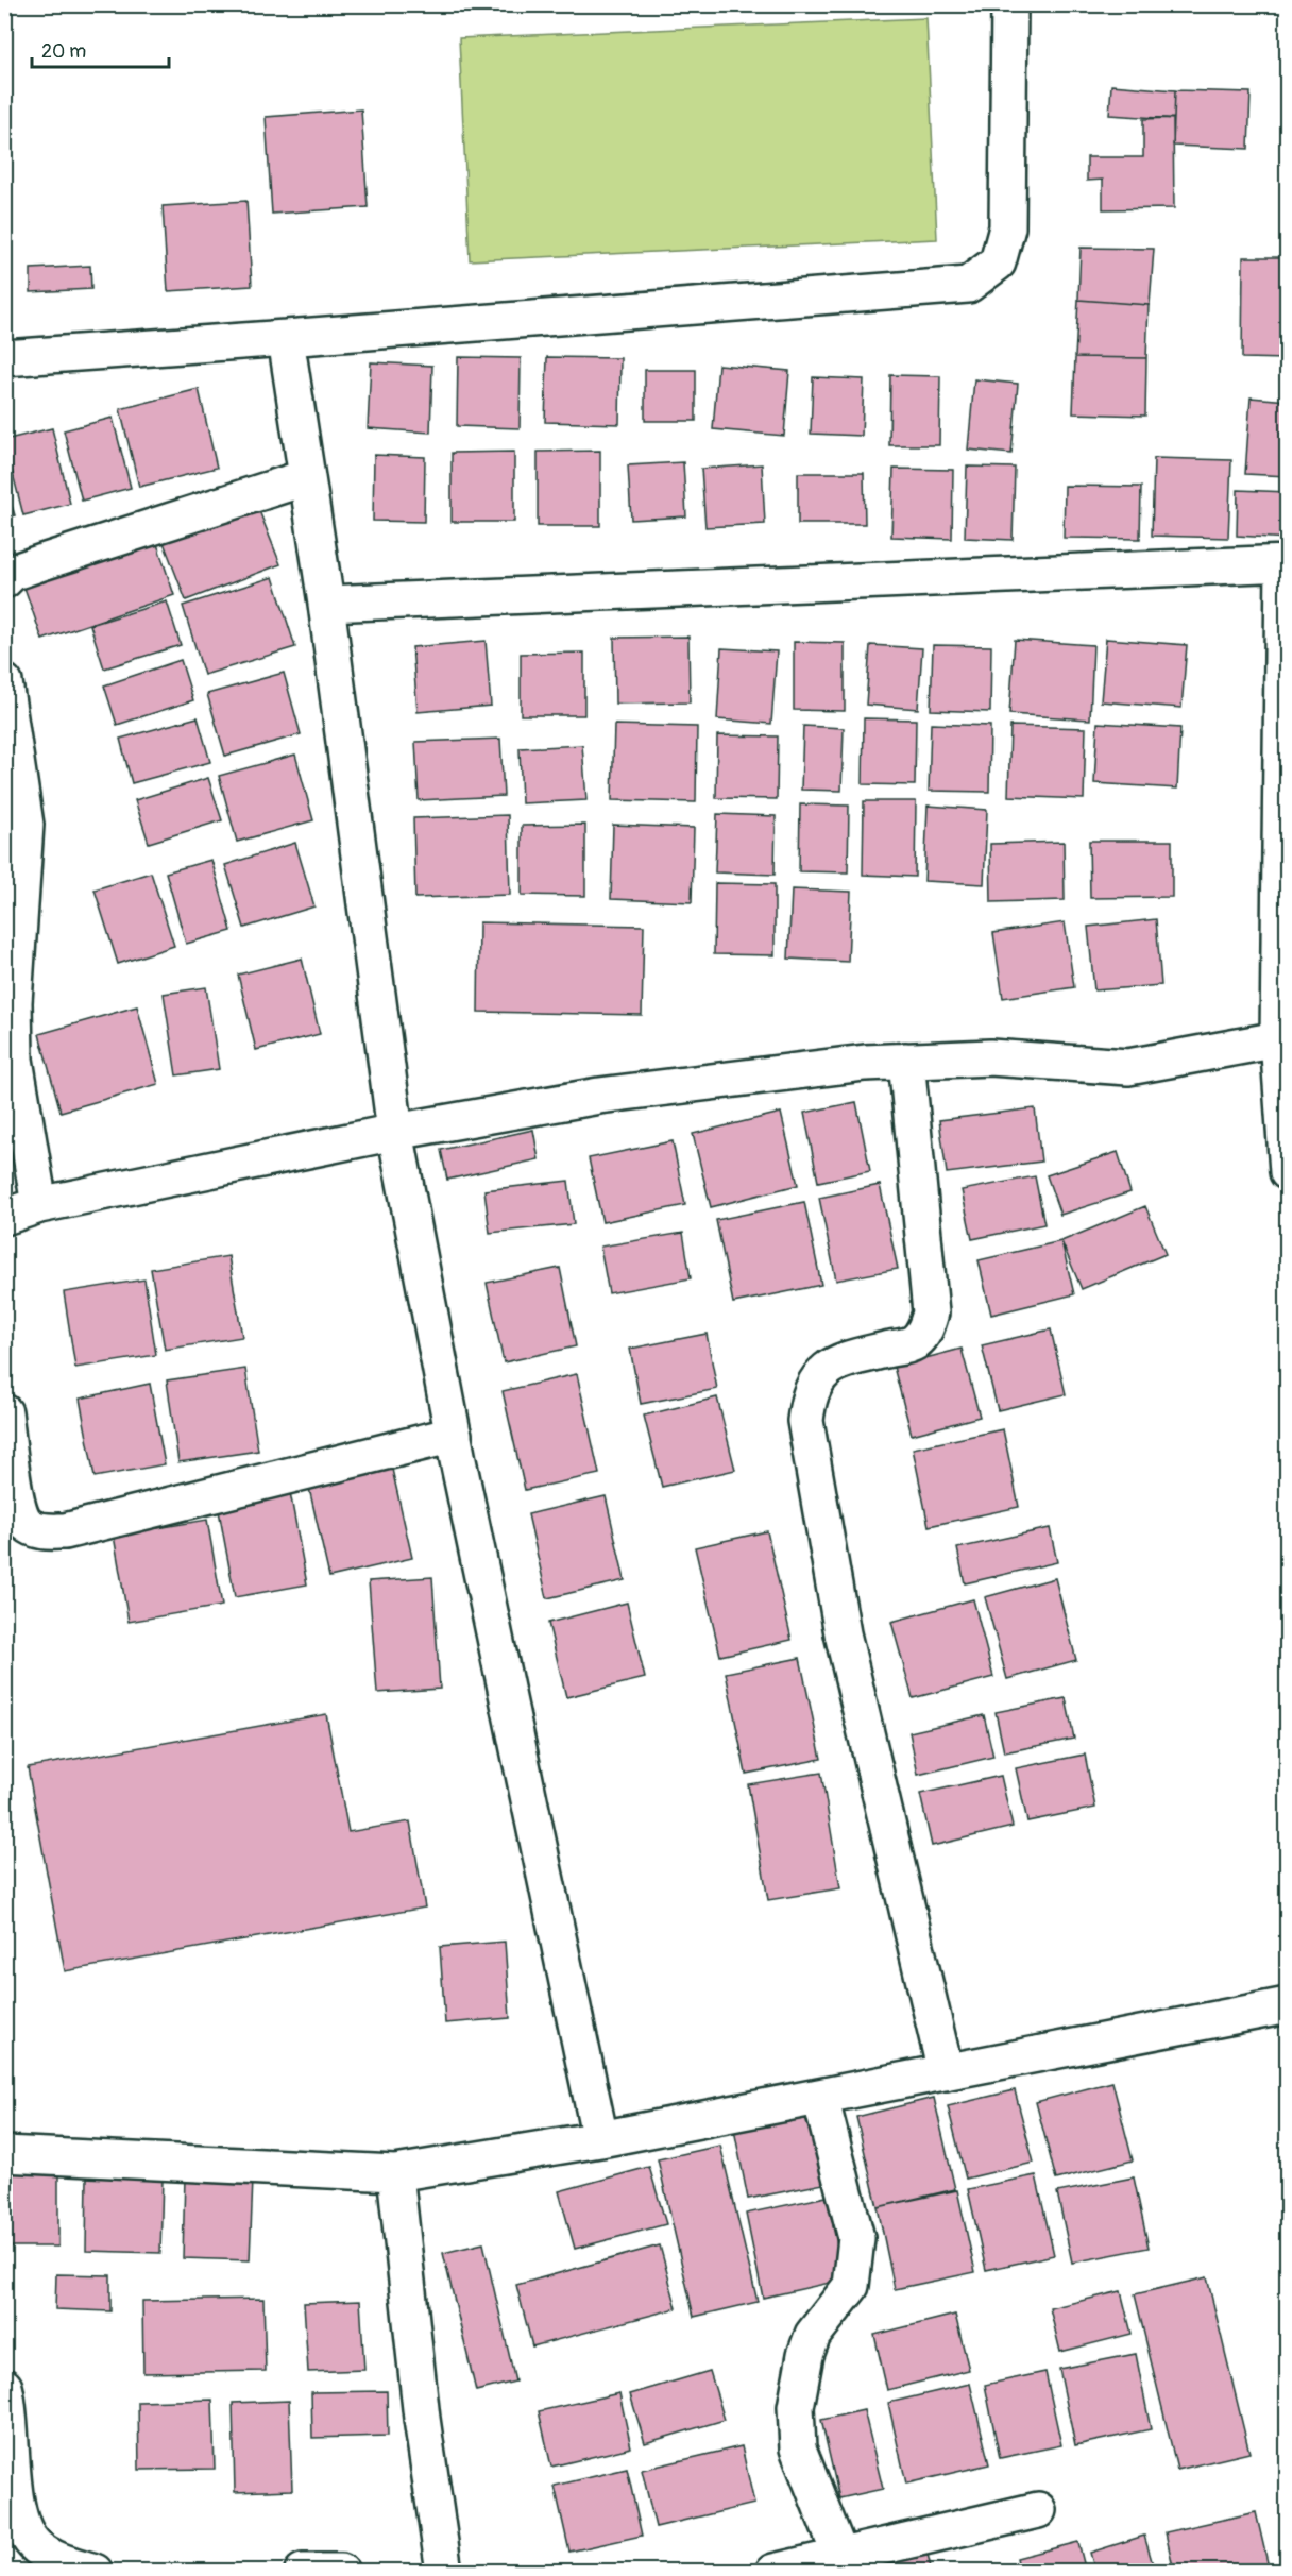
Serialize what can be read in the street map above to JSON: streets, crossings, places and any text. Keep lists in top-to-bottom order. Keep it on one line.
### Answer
{"scale_bar":"20 m"}
